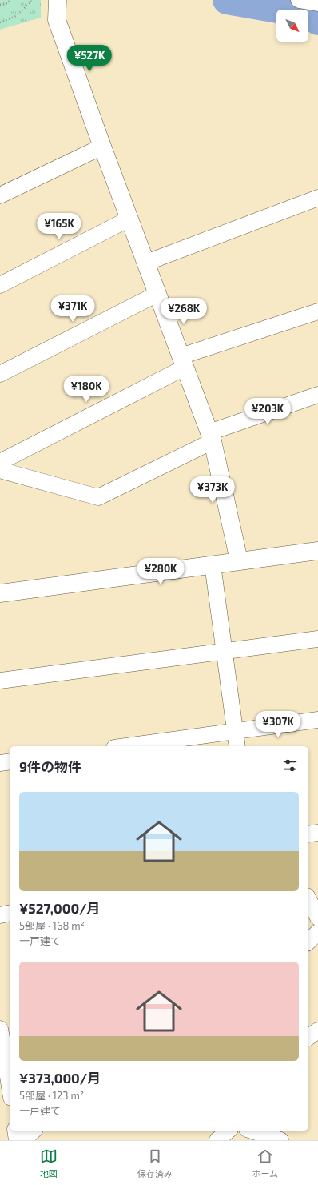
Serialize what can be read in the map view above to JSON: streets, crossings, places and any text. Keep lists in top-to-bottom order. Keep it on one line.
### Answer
{"north":"bottom right","page":{"price":["¥527K","¥165K","¥371K","¥268K","¥180K","¥203K","¥373K","¥280K","¥307K"],"heading":"9件の物件","list":[{"name":"¥527,000/月","note":"5部屋 · 168 m² · 一戸建て"},{"name":"¥373,000/月","note":"5部屋 · 123 m² · 一戸建て"}],"tabs":["地図","保存済み","ホーム"]}}
